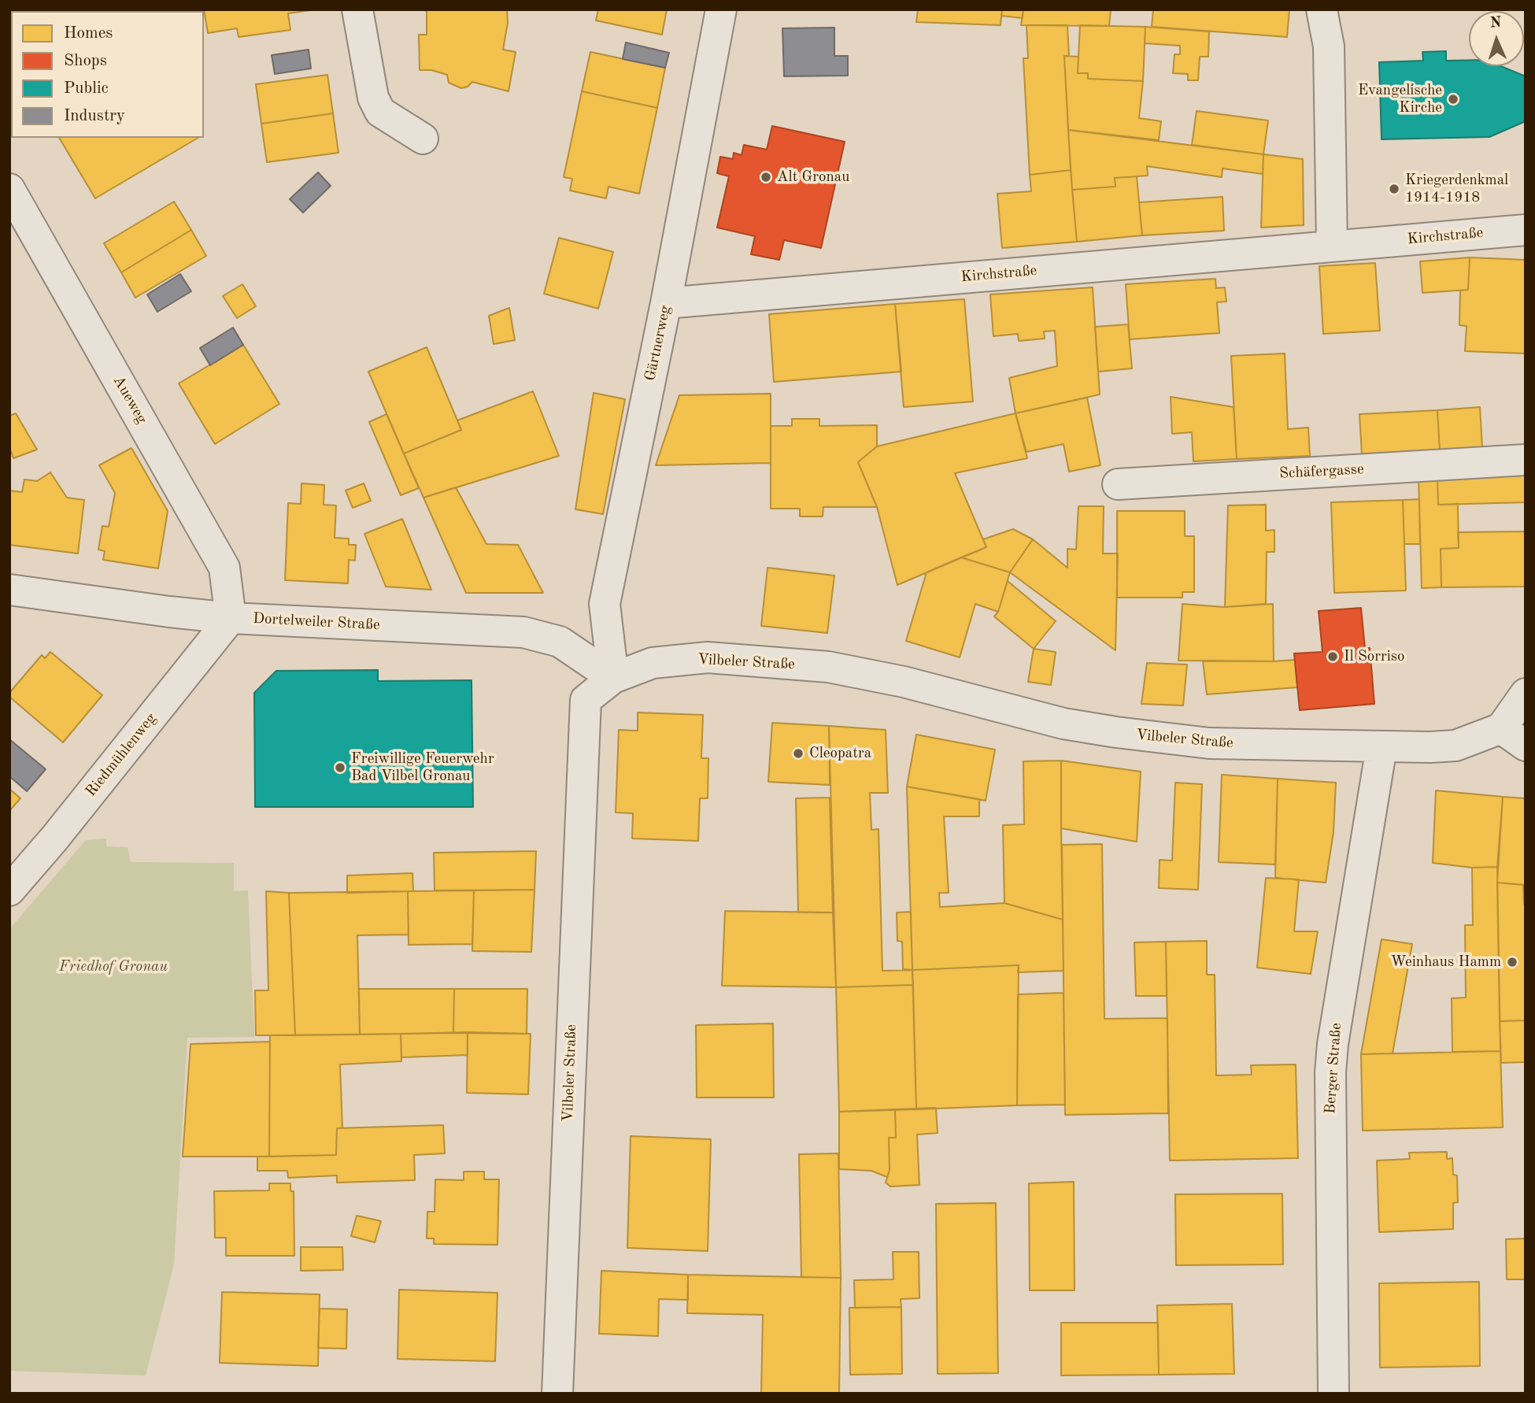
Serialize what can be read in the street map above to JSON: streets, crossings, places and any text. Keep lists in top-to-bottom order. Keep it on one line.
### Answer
{"streets":{"street":["Kirchstraße","Gärtnerweg","Aueweg","Schäfergasse","Dortelweiler Straße","Vilbeler Straße","Riedmühlenweg","Berger Straße"]},"crossings":[["Kirchstraße","Gärtnerweg"],["Gärtnerweg","Dortelweiler Straße"],["Gärtnerweg","Vilbeler Straße"],["Aueweg","Dortelweiler Straße"],["Aueweg","Riedmühlenweg"],["Dortelweiler Straße","Vilbeler Straße"],["Dortelweiler Straße","Riedmühlenweg"],["Vilbeler Straße","Berger Straße"]],"parks":["Friedhof Gronau"],"places":["Evangelische Kirche","Alt Gronau","Kriegerdenkmal 1914-1918","Il Sorriso","Cleopatra","Freiwillige Feuerwehr Bad Vilbel Gronau","Weinhaus Hamm"],"legend":["Homes","Shops","Public","Industry"],"north":"top"}
